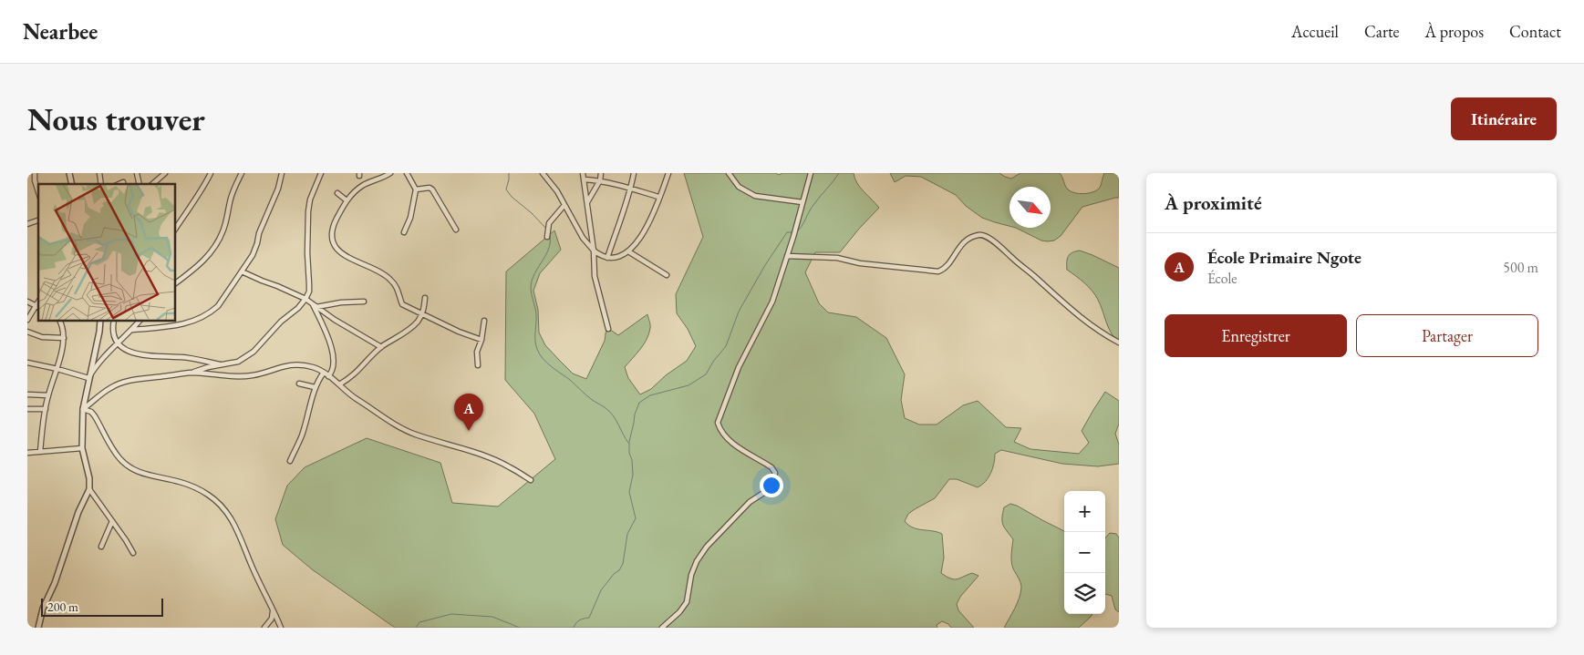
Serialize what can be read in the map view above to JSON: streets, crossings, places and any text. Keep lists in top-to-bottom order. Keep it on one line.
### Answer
{"scale_bar":"200 m","north":"bottom right","page":{"header":"Nearbee","nav":["Accueil","Carte","À propos","Contact"],"buttons":["Itinéraire",["Enregistrer","Partager"]],"title":"Nous trouver","heading":"À proximité","list":[{"mark":"A","name":"École Primaire Ngote","note":"École","value":"500 m"}],"pins":"A","map_buttons":["+","−"],"scale":"200 m"}}
